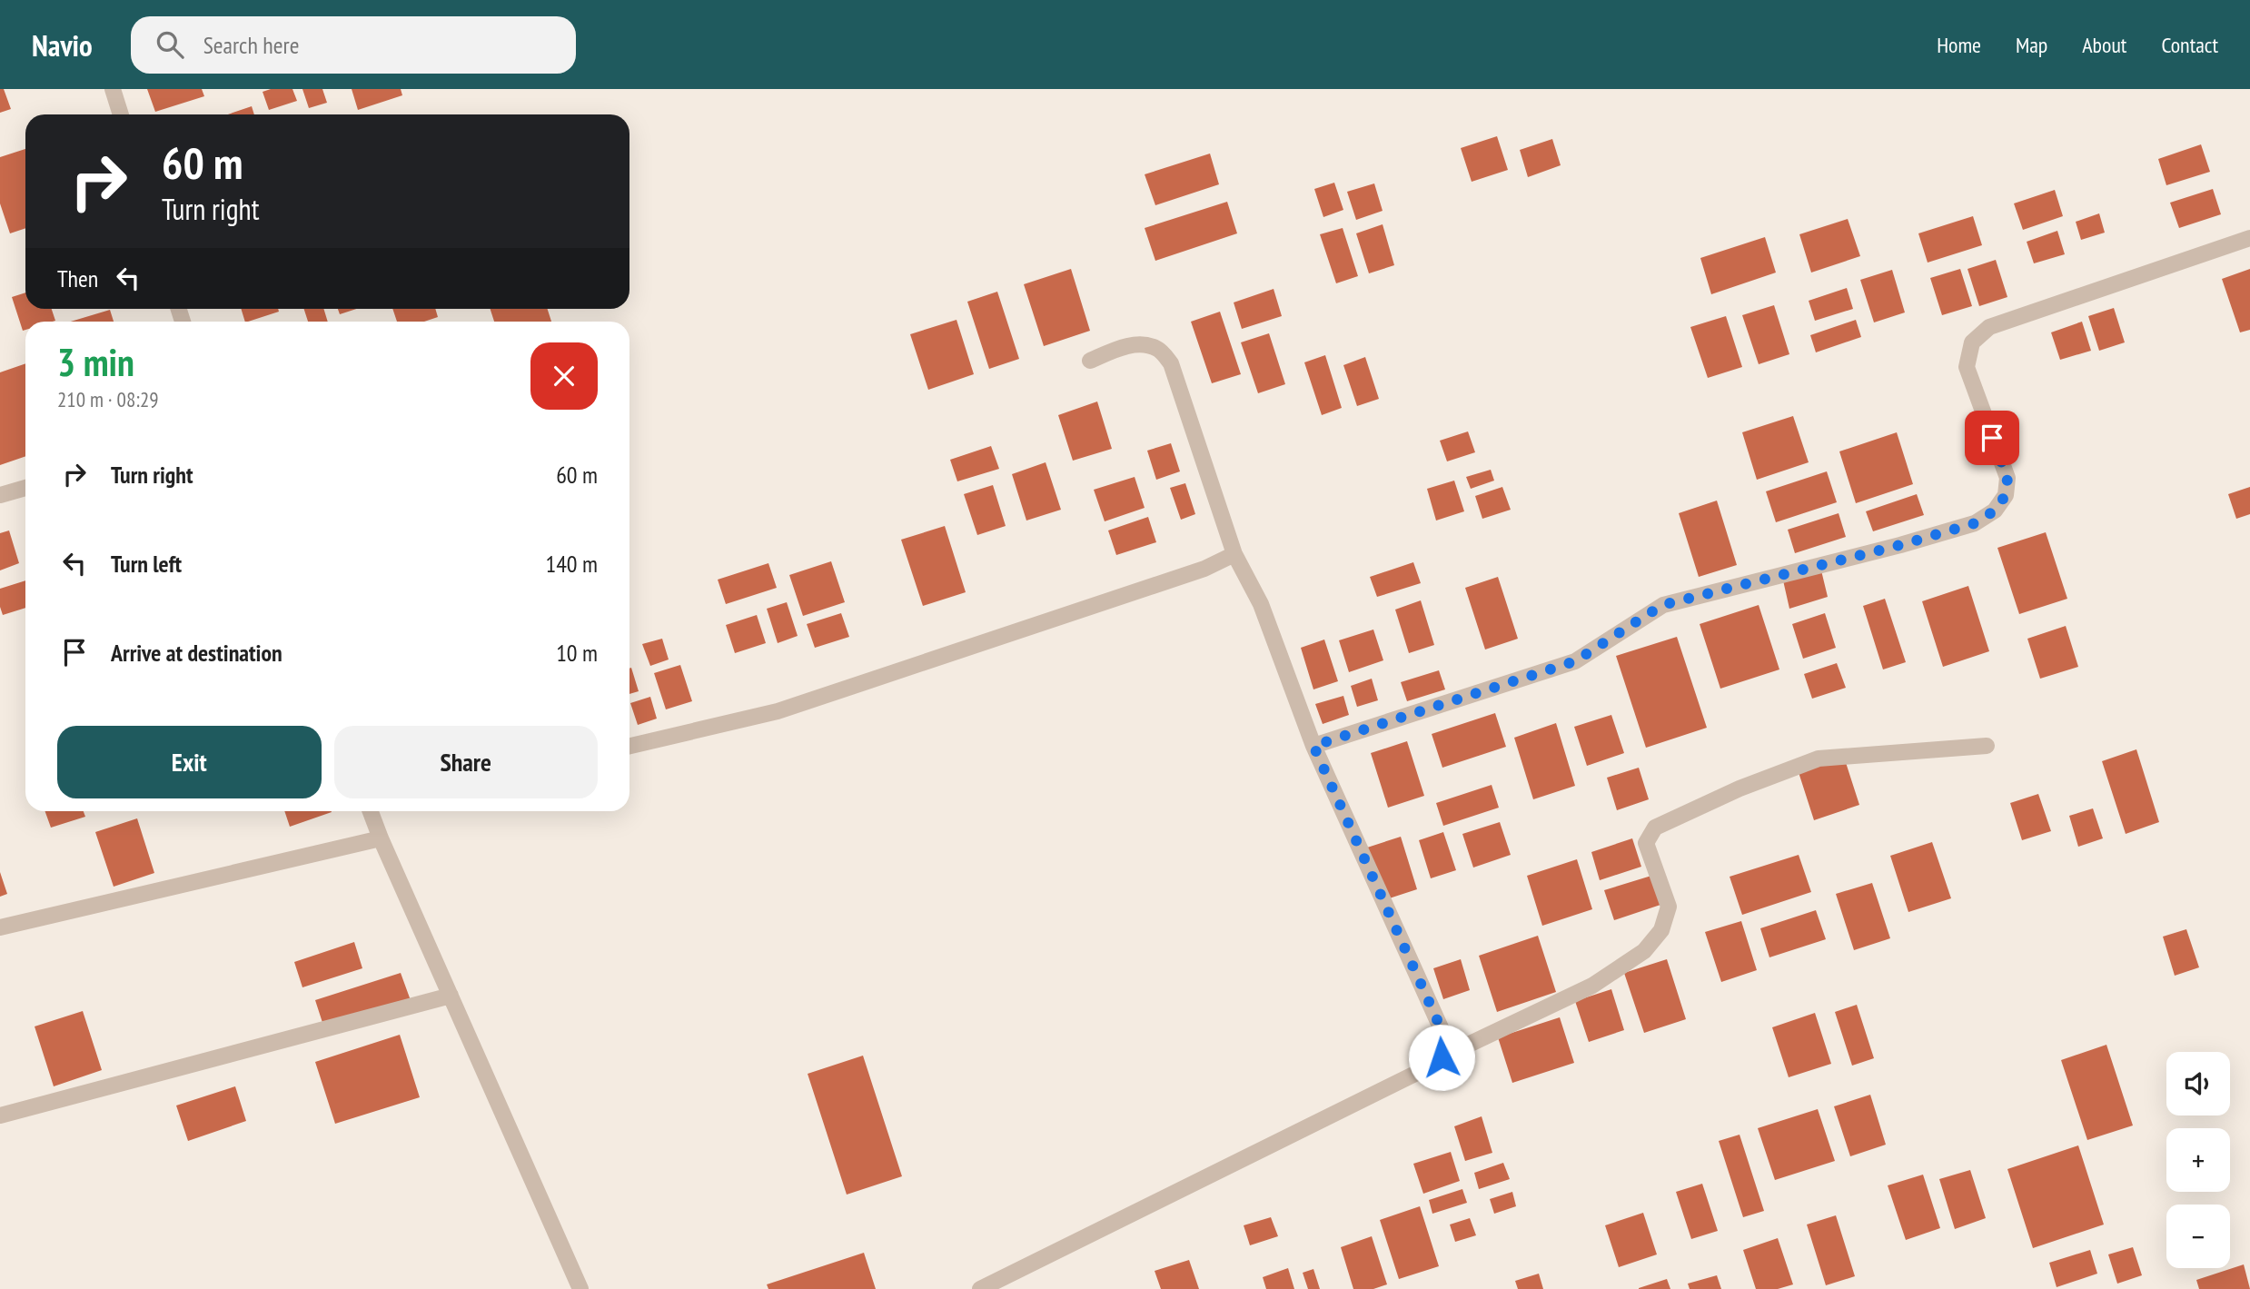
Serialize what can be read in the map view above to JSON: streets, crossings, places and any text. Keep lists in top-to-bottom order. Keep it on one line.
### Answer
{"page":{"header":"Navio","search":"Search here","nav":["Home","Map","About","Contact"],"turn":["60 m","Turn right"],"then":"Then","heading":["3 min","210 m · 08:29"],"list":[{"name":"Turn right","value":"60 m"},{"name":"Turn left","value":"140 m"},{"name":"Arrive at destination","value":"10 m"}],"buttons":["Exit","Share"],"map_buttons":["+","−"]}}
